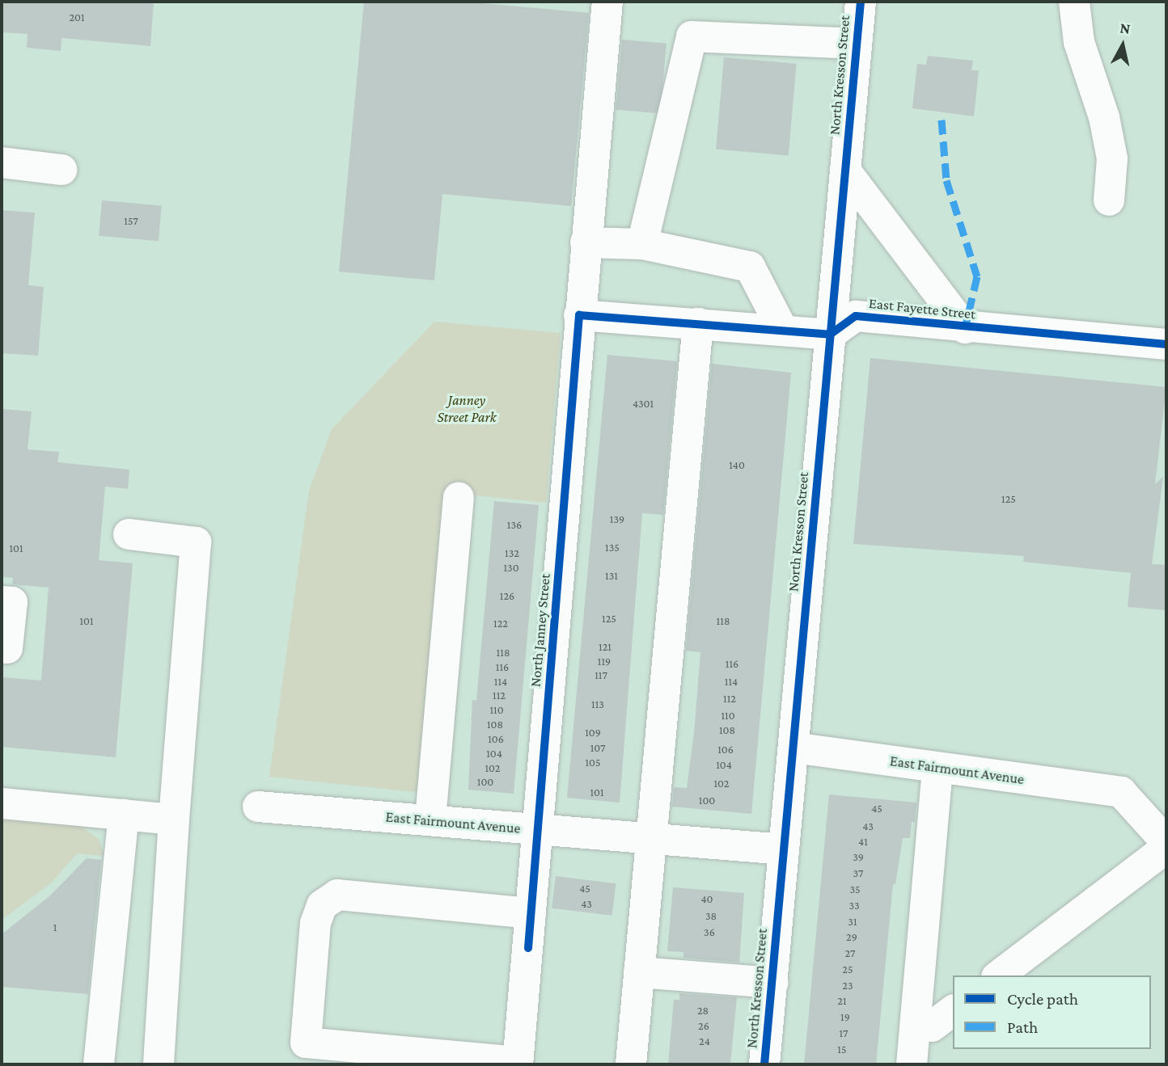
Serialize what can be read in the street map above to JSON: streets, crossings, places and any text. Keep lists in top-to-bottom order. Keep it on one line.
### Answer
{"streets":{"street":["North Kresson Street","East Fayette Street","North Janney Street","East Fairmount Avenue"]},"crossings":[["North Kresson Street","East Fayette Street"],["North Kresson Street","East Fairmount Avenue"],["North Janney Street","East Fairmount Avenue"]],"parks":["Janney Street Park"],"house_numbers":["201","157","4301","140","125","139","136","135","101","132","130","131","126","125","101","118","122","121","118","119","116","116","117","114","114","112","112","113","110","110","108","108","109","106","107","106","104","105","104","102","100","102","101","100","45","43","41","39","37","45","35","40","43","33","38","31","1","36","29","27","25","23","21","28","19","26","17","24","15"],"legend":["Cycle path","Path"],"north":"top"}
